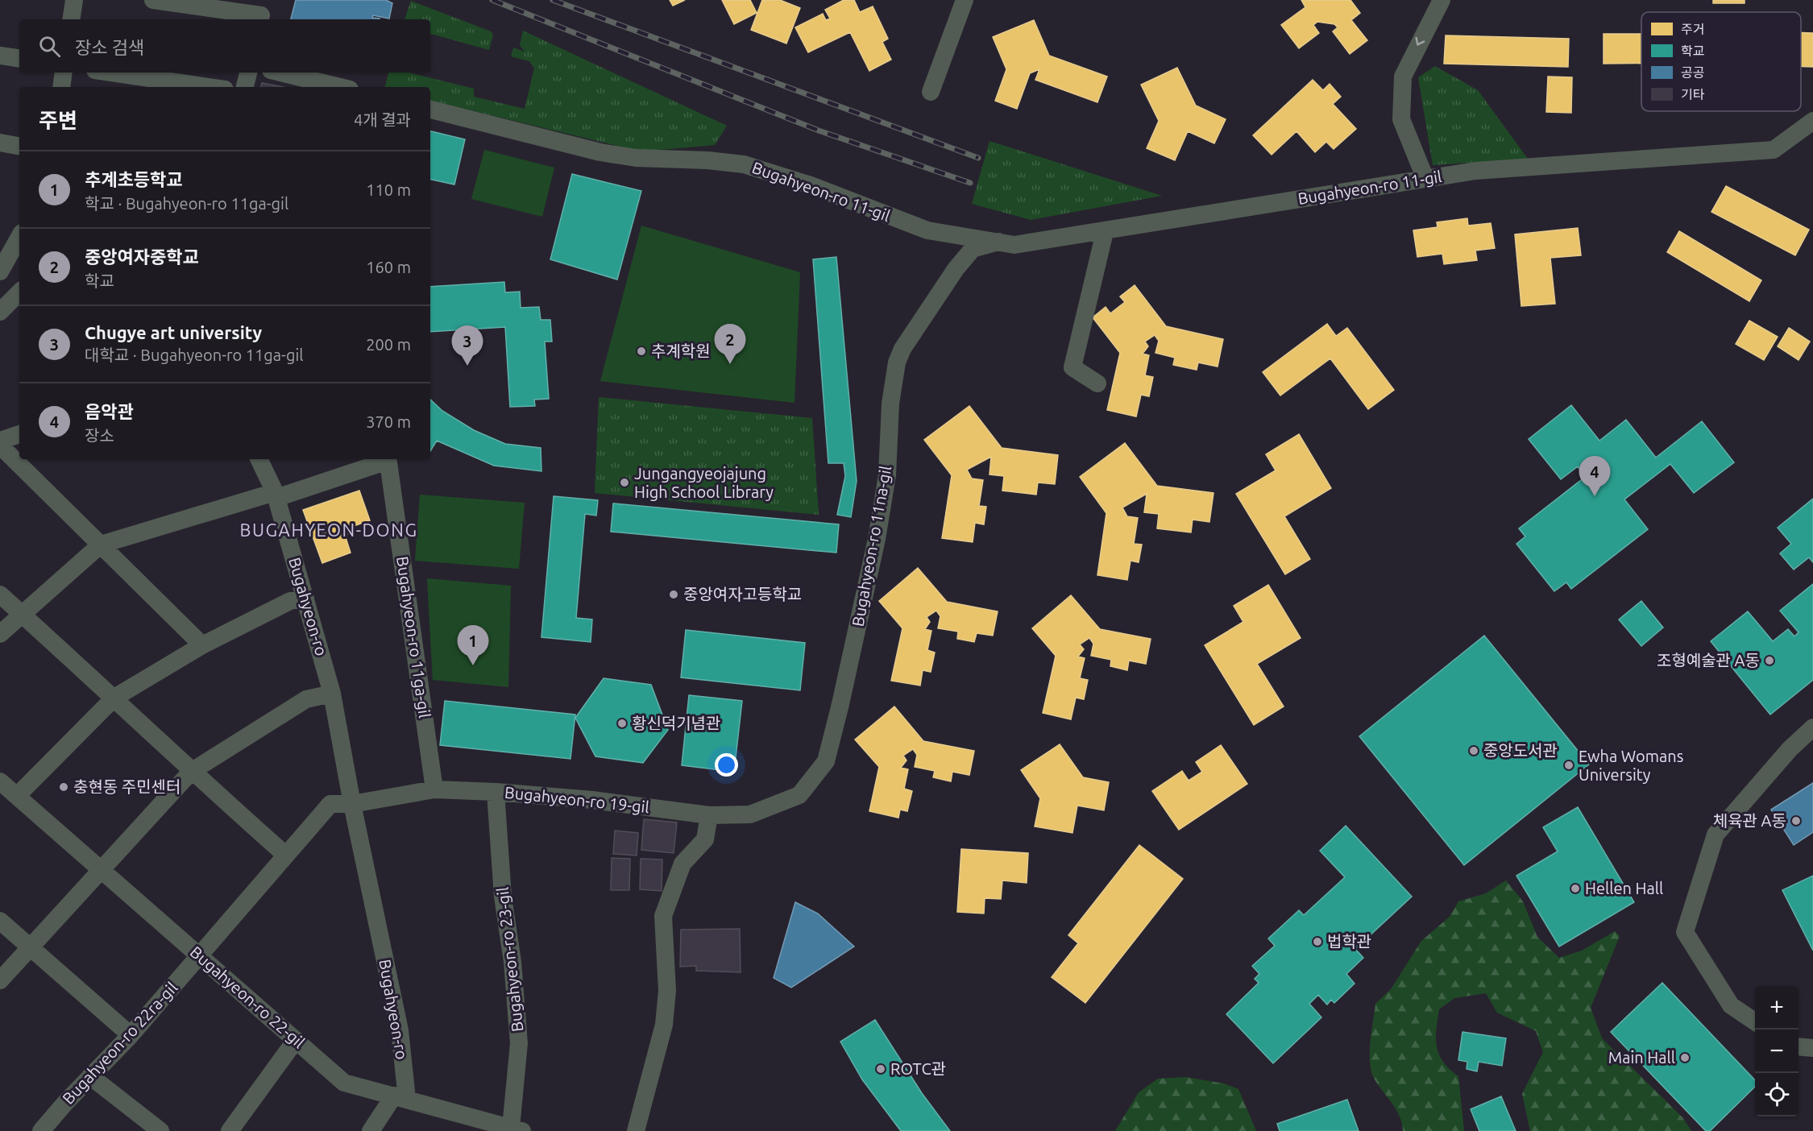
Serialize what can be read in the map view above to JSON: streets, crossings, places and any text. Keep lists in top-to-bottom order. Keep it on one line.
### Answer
{"streets":{"street":["Bugahyeon-ro 11-gil","Bugahyeon-ro 11na-gil","Bugahyeon-ro","Bugahyeon-ro 11ga-gil","Bugahyeon-ro 19-gil","Bugahyeon-ro 23-gil","Bugahyeon-ro 22-gil","Bugahyeon-ro 22ra-gil"]},"crossings":[["Bugahyeon-ro 11-gil","Bugahyeon-ro 11na-gil"],["Bugahyeon-ro 11na-gil","Bugahyeon-ro 19-gil"],["Bugahyeon-ro","Bugahyeon-ro 19-gil"],["Bugahyeon-ro","Bugahyeon-ro 22-gil"],["Bugahyeon-ro 11ga-gil","Bugahyeon-ro 19-gil"],["Bugahyeon-ro 19-gil","Bugahyeon-ro 23-gil"],["Bugahyeon-ro 22-gil","Bugahyeon-ro 22ra-gil"]],"districts":["BUGAHYEON-DONG"],"places":["추계학원","Jungangyeojajung High School Library","중앙여자고등학교","조형예술관 A동","황신덕기념관","중앙도서관","Ewha Womans University","충현동 주민센터","체육관 A동","Hellen Hall","법학관","Main Hall","ROTC관"],"legend":["주거","학교","공공","기타"],"page":{"search":"장소 검색","heading":["주변","4개 결과"],"list":[{"mark":"1","name":"추계초등학교","note":"학교 · Bugahyeon-ro 11ga-gil","value":"110 m"},{"mark":"2","name":"중앙여자중학교","note":"학교","value":"160 m"},{"mark":"3","name":"Chugye art university","note":"대학교 · Bugahyeon-ro 11ga-gil","value":"200 m"},{"mark":"4","name":"음악관","note":"장소","value":"370 m"}],"pins":["2","3","4","1"],"map_buttons":["+","−"]}}
